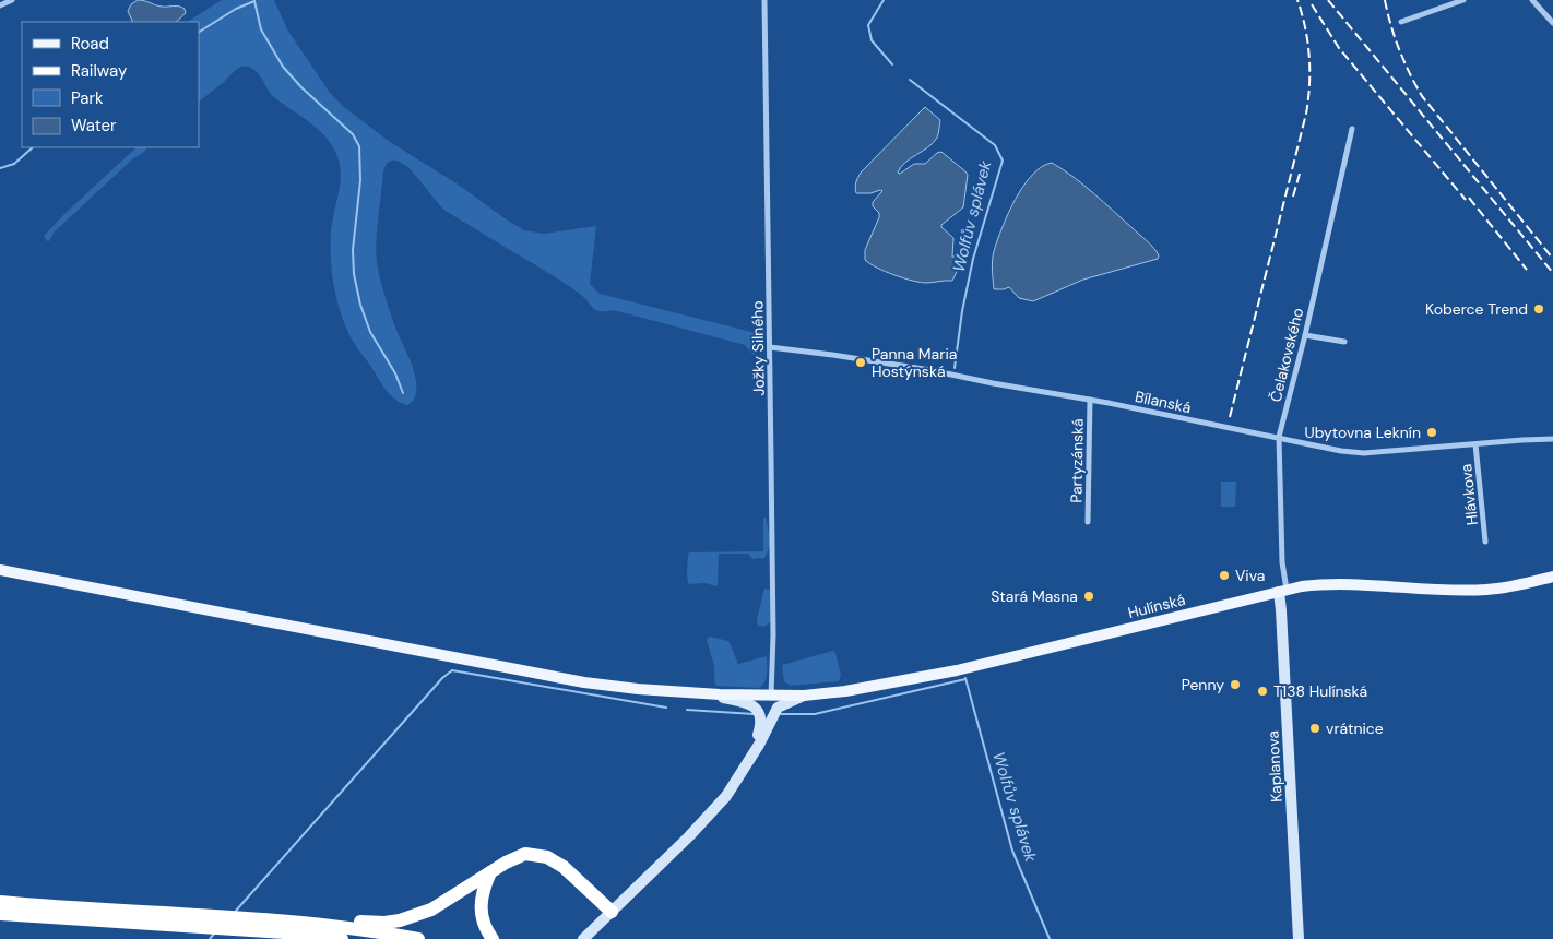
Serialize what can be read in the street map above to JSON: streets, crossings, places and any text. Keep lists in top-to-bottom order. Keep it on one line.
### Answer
{"streets":{"main road":["Hulínská"],"street":["Jožky Silného","Čelakovského","Bílanská","Partyzánská","Hlávkova","Kaplanova"]},"crossings":[["Jožky Silného","Bílanská"],["Jožky Silného","Hulínská"],["Čelakovského","Bílanská"],["Čelakovského","Hulínská"],["Čelakovského","Kaplanova"],["Bílanská","Partyzánská"],["Bílanská","Hlávkova"],["Hulínská","Kaplanova"]],"water":["Wolfův splávek"],"places":["Koberce Trend","Panna Maria Hostýnská","Ubytovna Leknín","Viva","Stará Masna","Penny","T138 Hulínská","vrátnice"],"legend":["Road","Railway","Park","Water"]}
